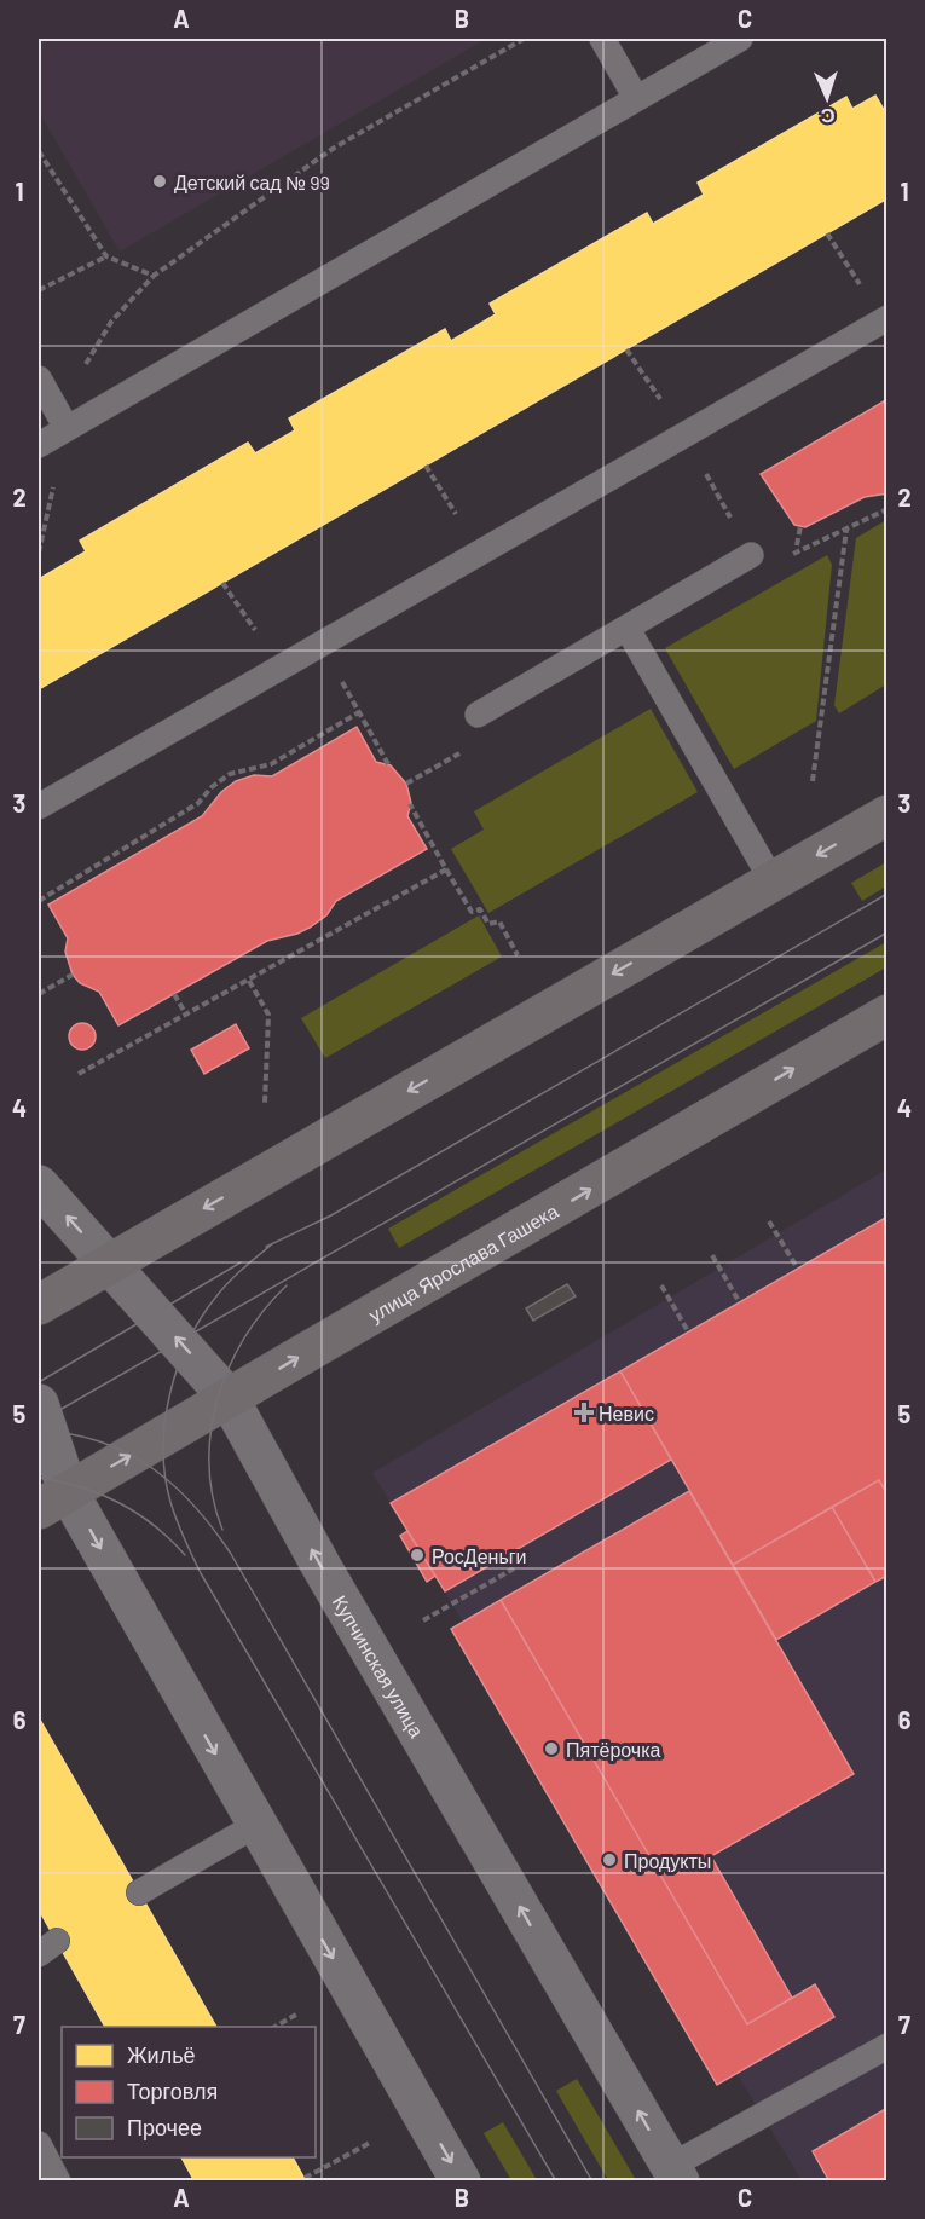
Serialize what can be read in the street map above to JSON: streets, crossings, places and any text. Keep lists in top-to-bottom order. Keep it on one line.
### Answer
{"streets":{"street":["улица Ярослава Гашека","Купчинская улица"]},"crossings":[["улица Ярослава Гашека","Купчинская улица"]],"places":{"other":["Детский сад № 99","РосДеньги","Пятёрочка","Продукты"],"health":["Невис"]},"legend":["Жильё","Торговля","Прочее"],"north":"bottom","grid":{"columns":["A","B","C"],"rows":["1","2","3","4","5","6","7"]}}
